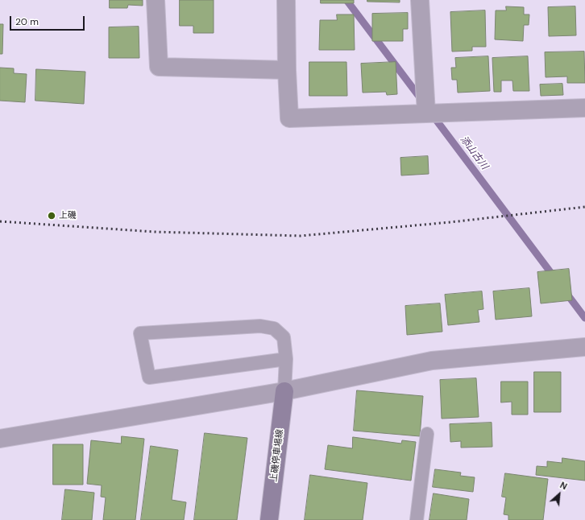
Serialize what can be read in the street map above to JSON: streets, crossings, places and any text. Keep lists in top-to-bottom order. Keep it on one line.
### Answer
{"streets":{"main road":["上磯停車場線"]},"water":["添山古川"],"places":["上磯"],"scale_bar":"20 m","north":"top right"}
